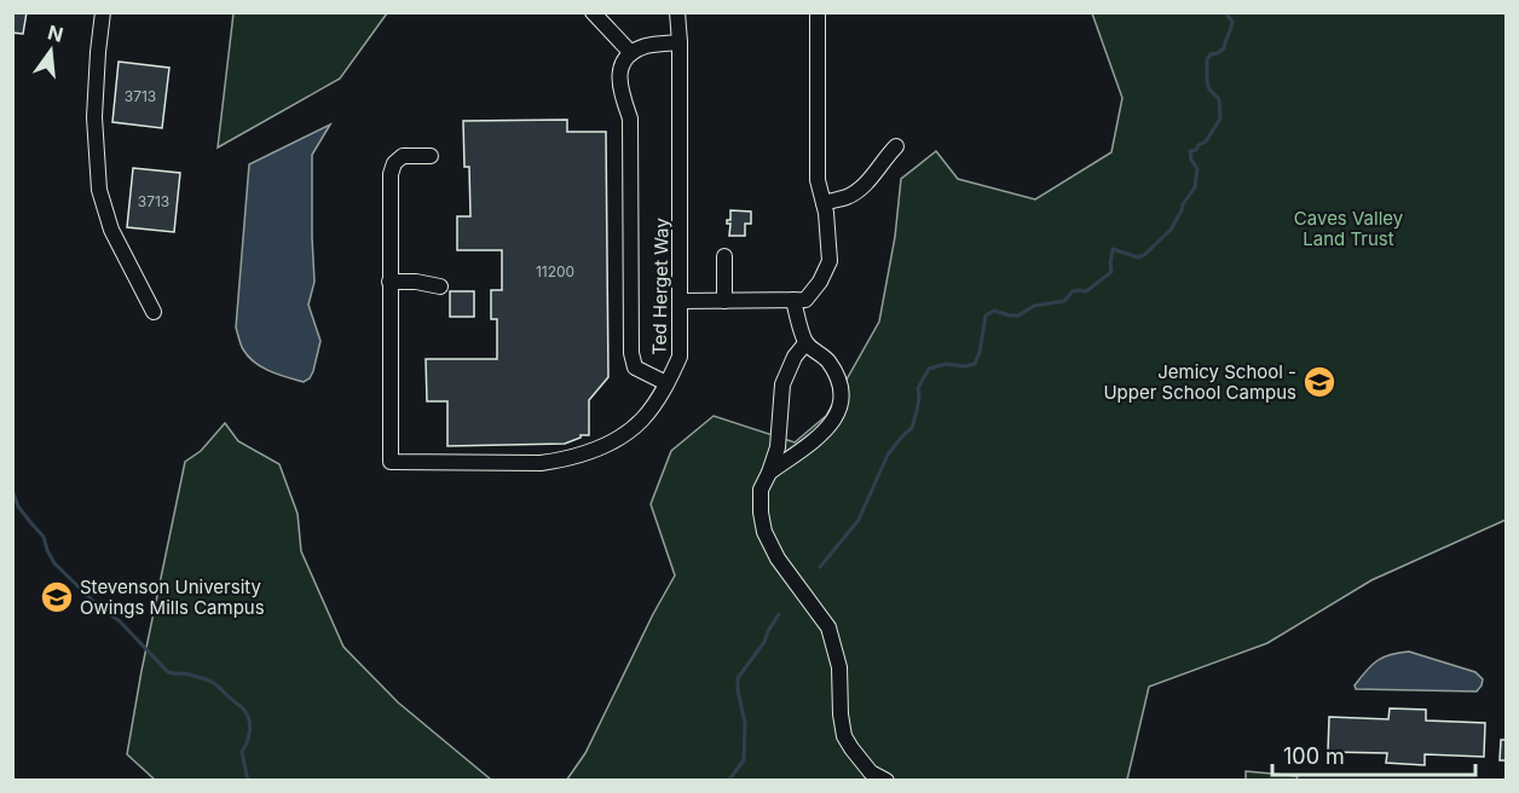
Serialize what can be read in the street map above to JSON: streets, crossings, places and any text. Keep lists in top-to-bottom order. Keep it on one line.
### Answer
{"streets":{"street":["Ted Herget Way"]},"parks":["Caves Valley Land Trust"],"places":{"school or university":["Jemicy School - Upper School Campus","Stevenson University Owings Mills Campus"]},"house_numbers":["3713","3713","11200"],"scale_bar":"100 m","north":"top"}
